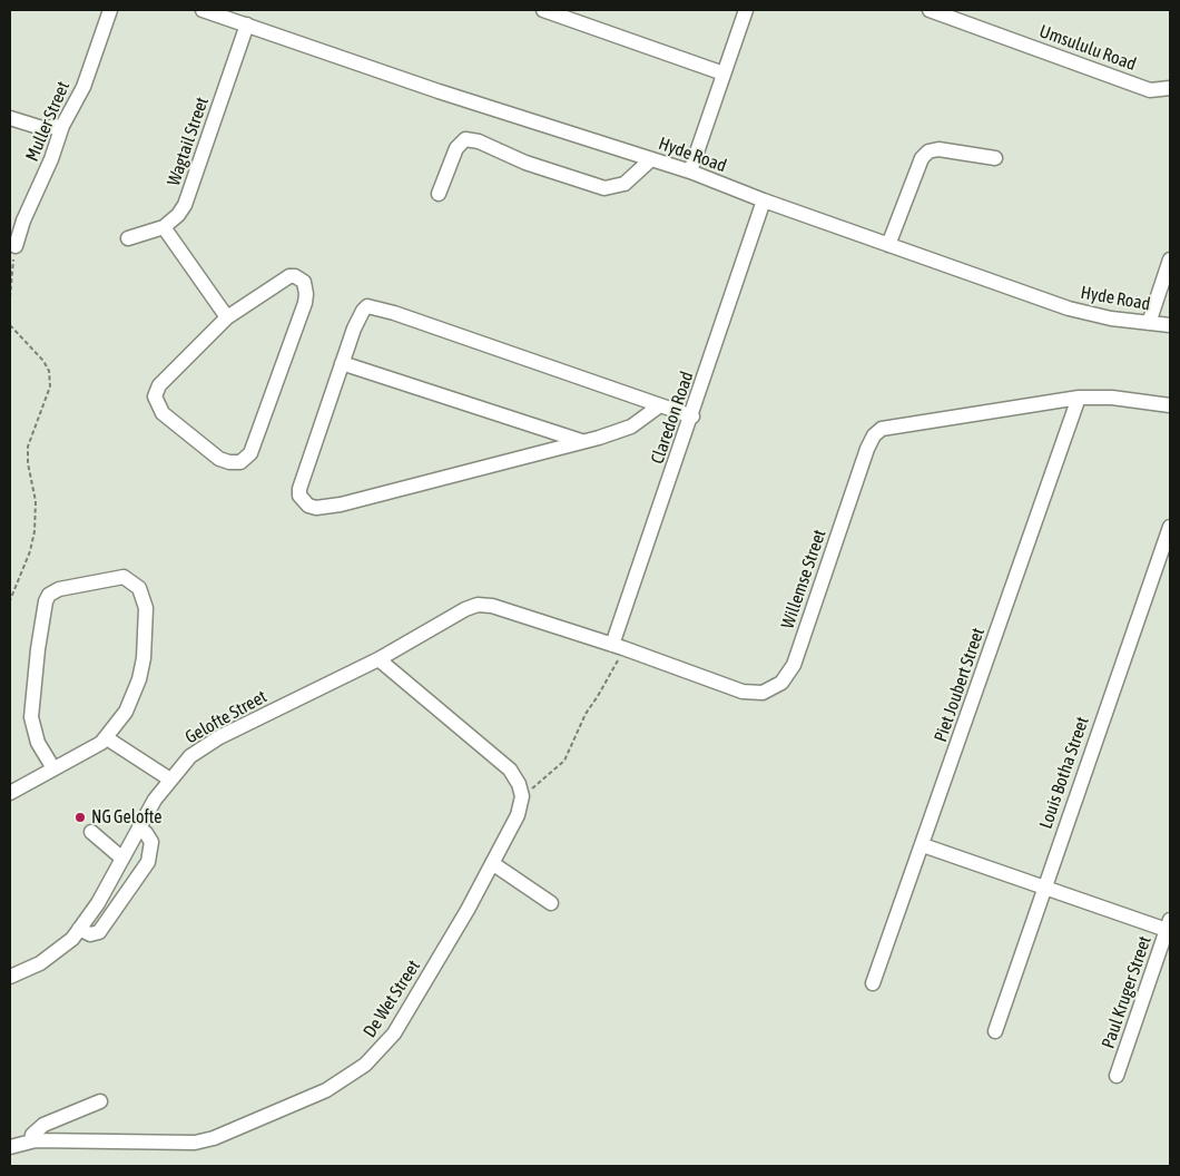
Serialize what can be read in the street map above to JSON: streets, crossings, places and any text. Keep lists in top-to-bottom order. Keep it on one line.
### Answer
{"streets":{"street":["Umsululu Road","Muller Street","Wagtail Street","Hyde Road","Claredon Road","Willemse Street","Piet Joubert Street","Gelofte Street","Louis Botha Street","Paul Kruger Street","De Wet Street"]},"crossings":[["Wagtail Street","Hyde Road"],["Hyde Road","Claredon Road"],["Claredon Road","Willemse Street"],["Willemse Street","Piet Joubert Street"],["Willemse Street","Gelofte Street"]],"places":["NG Gelofte"]}
